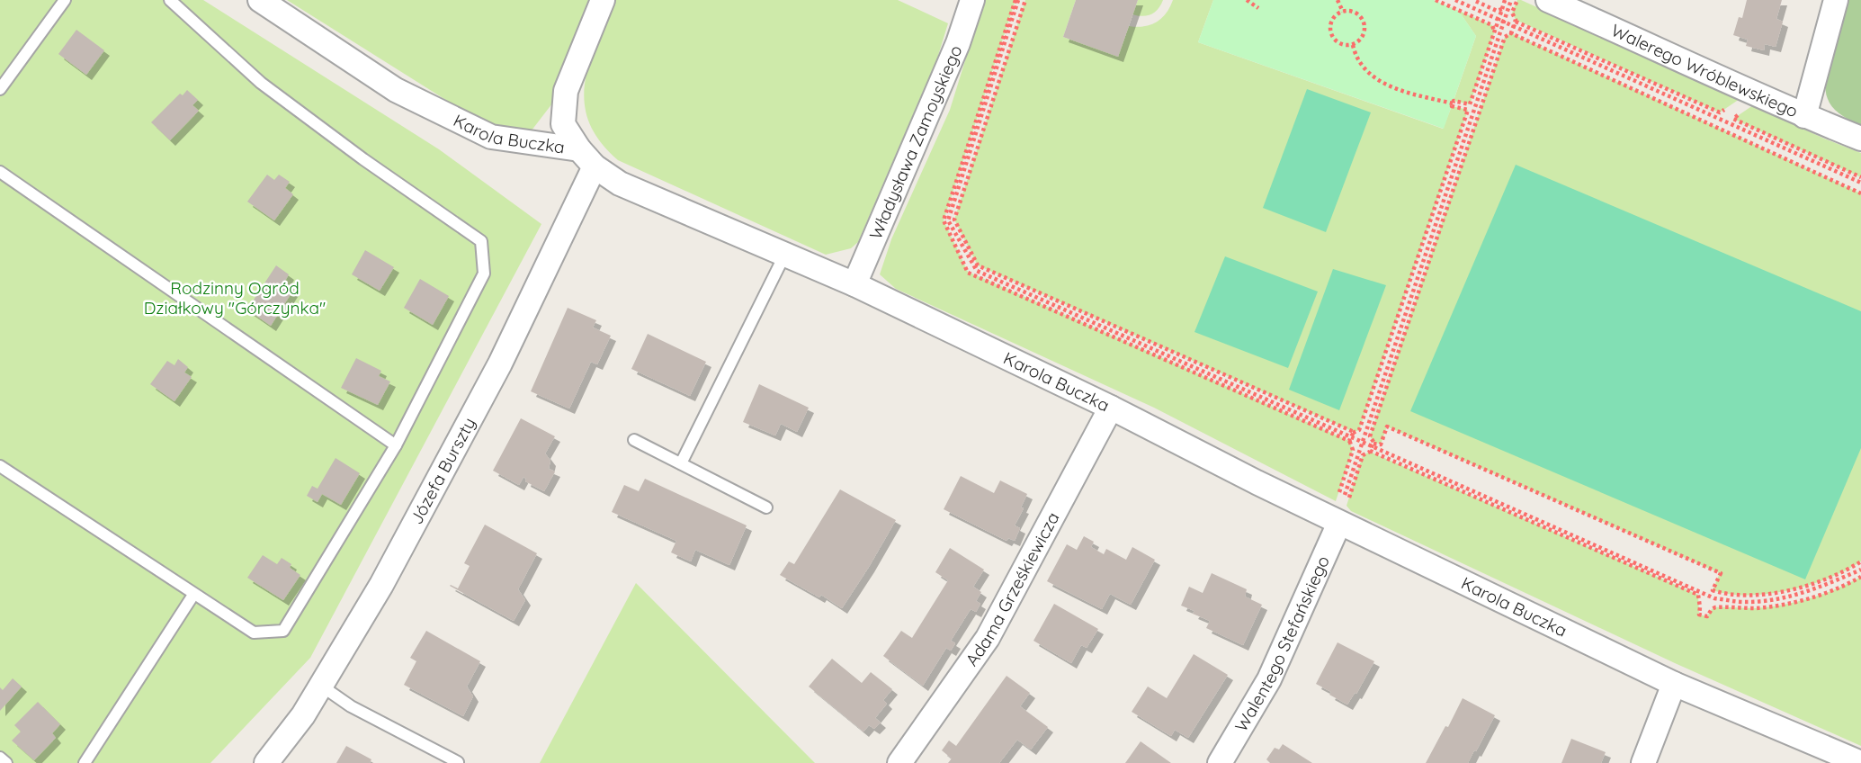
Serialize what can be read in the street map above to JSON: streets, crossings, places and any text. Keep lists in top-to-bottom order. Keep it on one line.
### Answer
{"streets":{"street":["Walerego Wróblewskiego","Karola Buczka","Władysława Zamoyskiego","Józefa Burszty","Adama Grześkiewicza","Walentego Stefańskiego"]},"crossings":[["Karola Buczka","Władysława Zamoyskiego"],["Karola Buczka","Józefa Burszty"],["Karola Buczka","Adama Grześkiewicza"],["Karola Buczka","Walentego Stefańskiego"]],"parks":["Rodzinny Ogród Działkowy \"Górczynka\""]}
